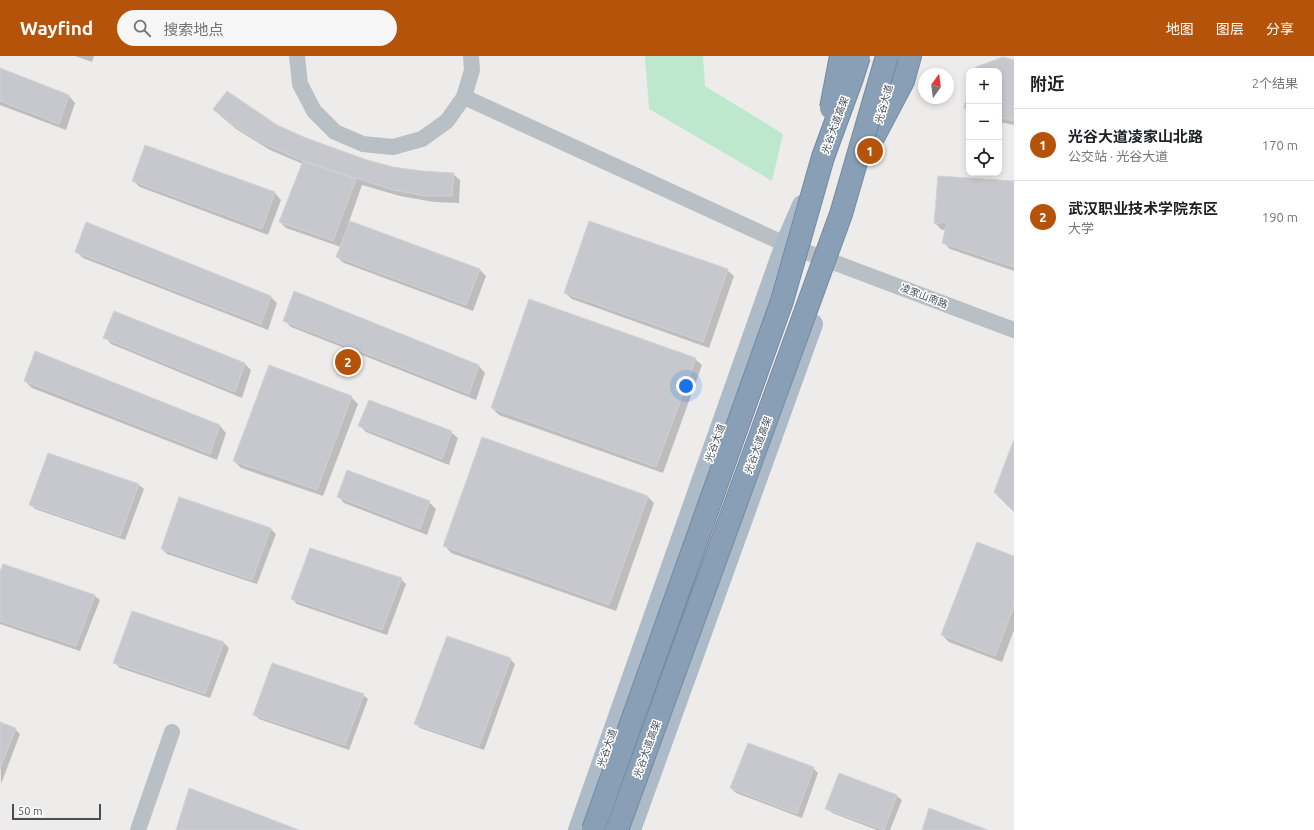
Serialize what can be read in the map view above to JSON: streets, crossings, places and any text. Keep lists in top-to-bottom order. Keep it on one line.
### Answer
{"streets":{"highway":["光谷大道高架"],"main road":["光谷大道"],"street":["凌家山南路"]},"crossings":[["光谷大道","凌家山南路"]],"scale_bar":"50 m","north":"top","page":{"header":"Wayfind","search":"搜索地点","nav":["地图","图层","分享"],"heading":["附近","2个结果"],"map_buttons":["+","−"],"list":[{"mark":"1","name":"光谷大道凌家山北路","note":"公交站 · 光谷大道","value":"170 m"},{"mark":"2","name":"武汉职业技术学院东区","note":"大学","value":"190 m"}],"pins":["1","2"],"scale":"50 m"}}
